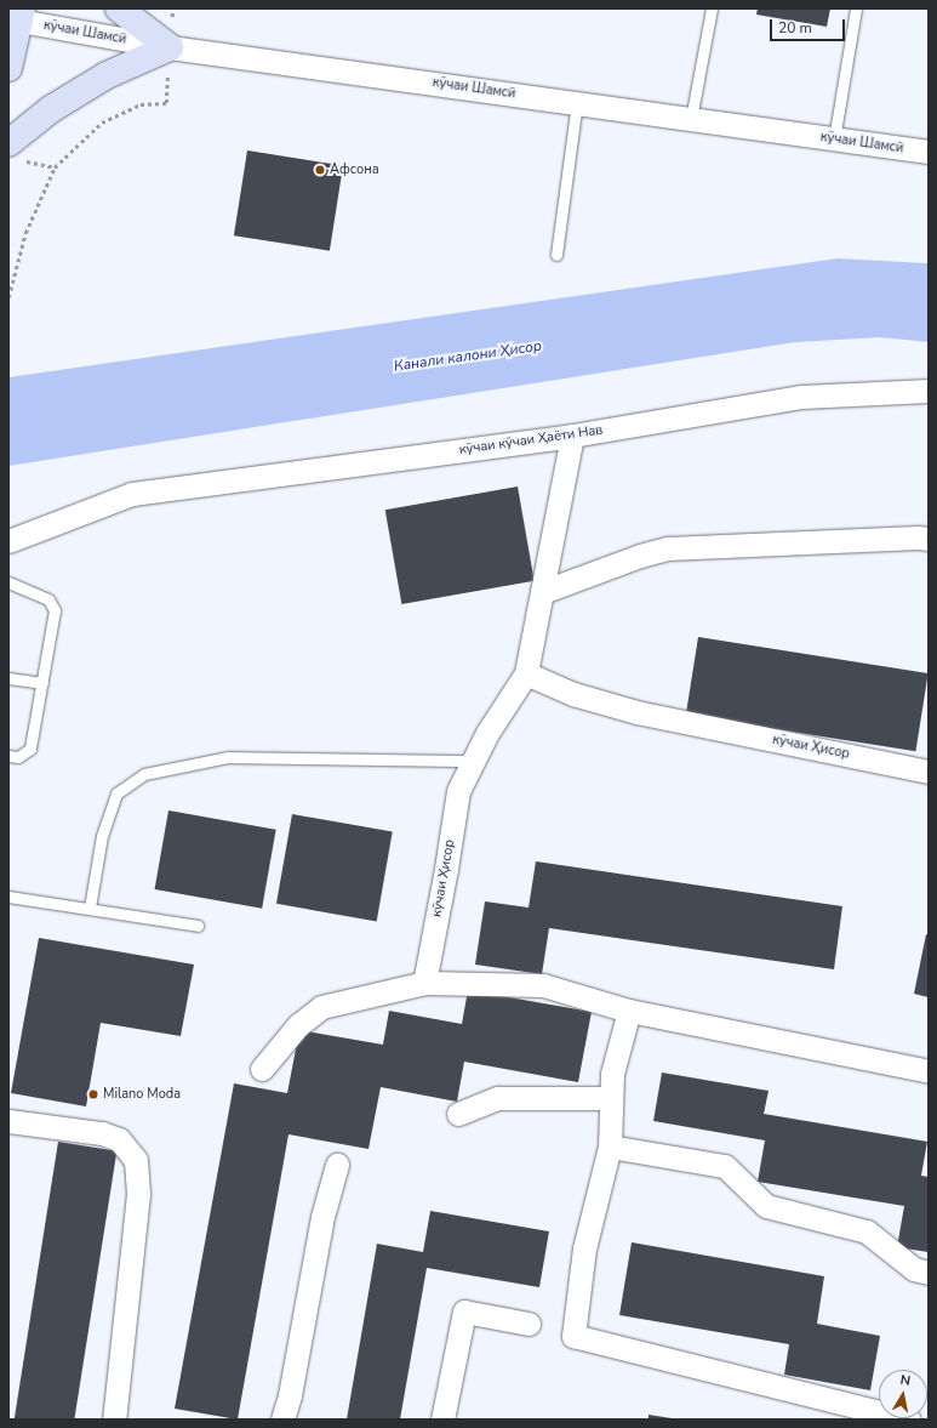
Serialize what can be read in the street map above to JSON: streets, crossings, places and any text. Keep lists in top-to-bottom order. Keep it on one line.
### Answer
{"streets":{"street":["кӯчаи Шамсӣ","кӯчаи кӯчаи Ҳаёти Нав","кӯчаи Ҳисор"]},"crossings":[["кӯчаи кӯчаи Ҳаёти Нав","кӯчаи Ҳисор"]],"water":["Канали калони Ҳисор"],"places":["Афсона","Milano Moda"],"scale_bar":"20 m","north":"top"}
